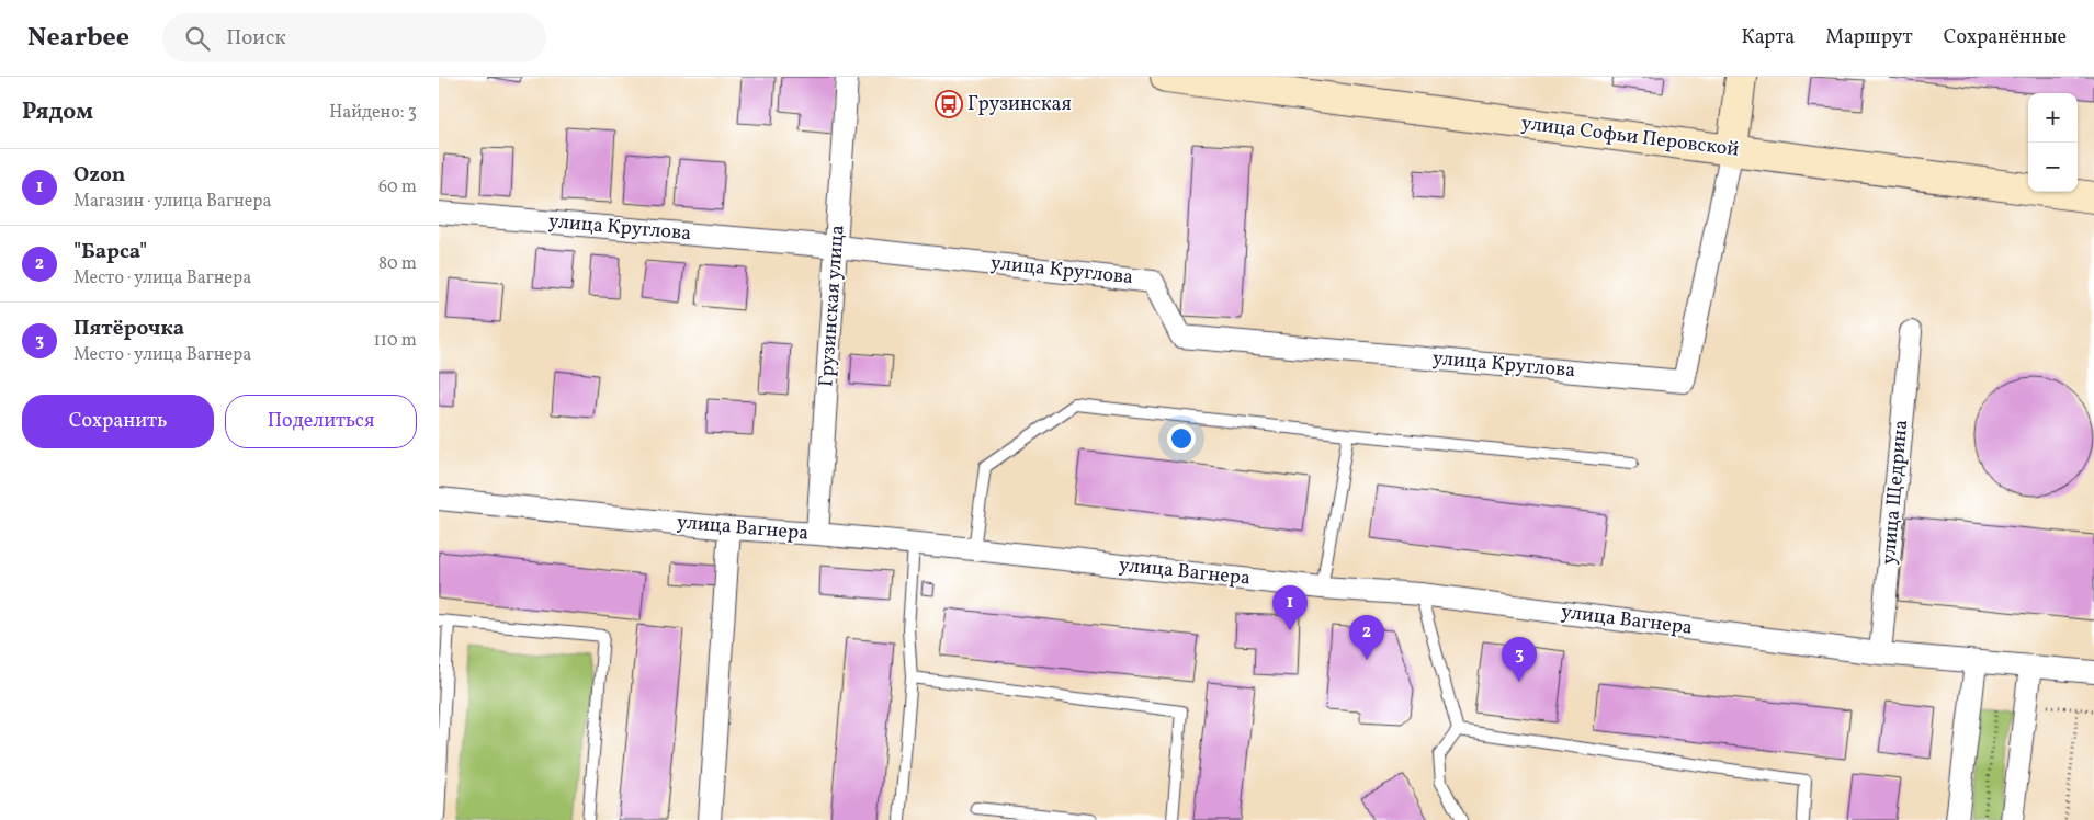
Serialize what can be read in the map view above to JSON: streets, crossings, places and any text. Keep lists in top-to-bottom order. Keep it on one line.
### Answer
{"streets":{"main road":["улица Софьи Перовской"],"street":["улица Круглова","Грузинская улица","улица Щедрина","улица Вагнера"]},"crossings":[["улица Софьи Перовской","улица Круглова"],["улица Круглова","Грузинская улица"],["Грузинская улица","улица Вагнера"],["улица Щедрина","улица Вагнера"]],"places":{"bus stop":["Грузинская"]},"page":{"header":"Nearbee","search":"Поиск","nav":["Карта","Маршрут","Сохранённые"],"heading":["Рядом","Найдено: 3"],"map_buttons":["+","−"],"list":[{"mark":"1","name":"Ozon","note":"Магазин · улица Вагнера","value":"60 m"},{"mark":"2","name":"\"Барса\"","note":"Место · улица Вагнера","value":"80 m"},{"mark":"3","name":"Пятёрочка","note":"Место · улица Вагнера","value":"110 m"}],"buttons":["Сохранить","Поделиться"],"pins":["1","2","3"]}}
